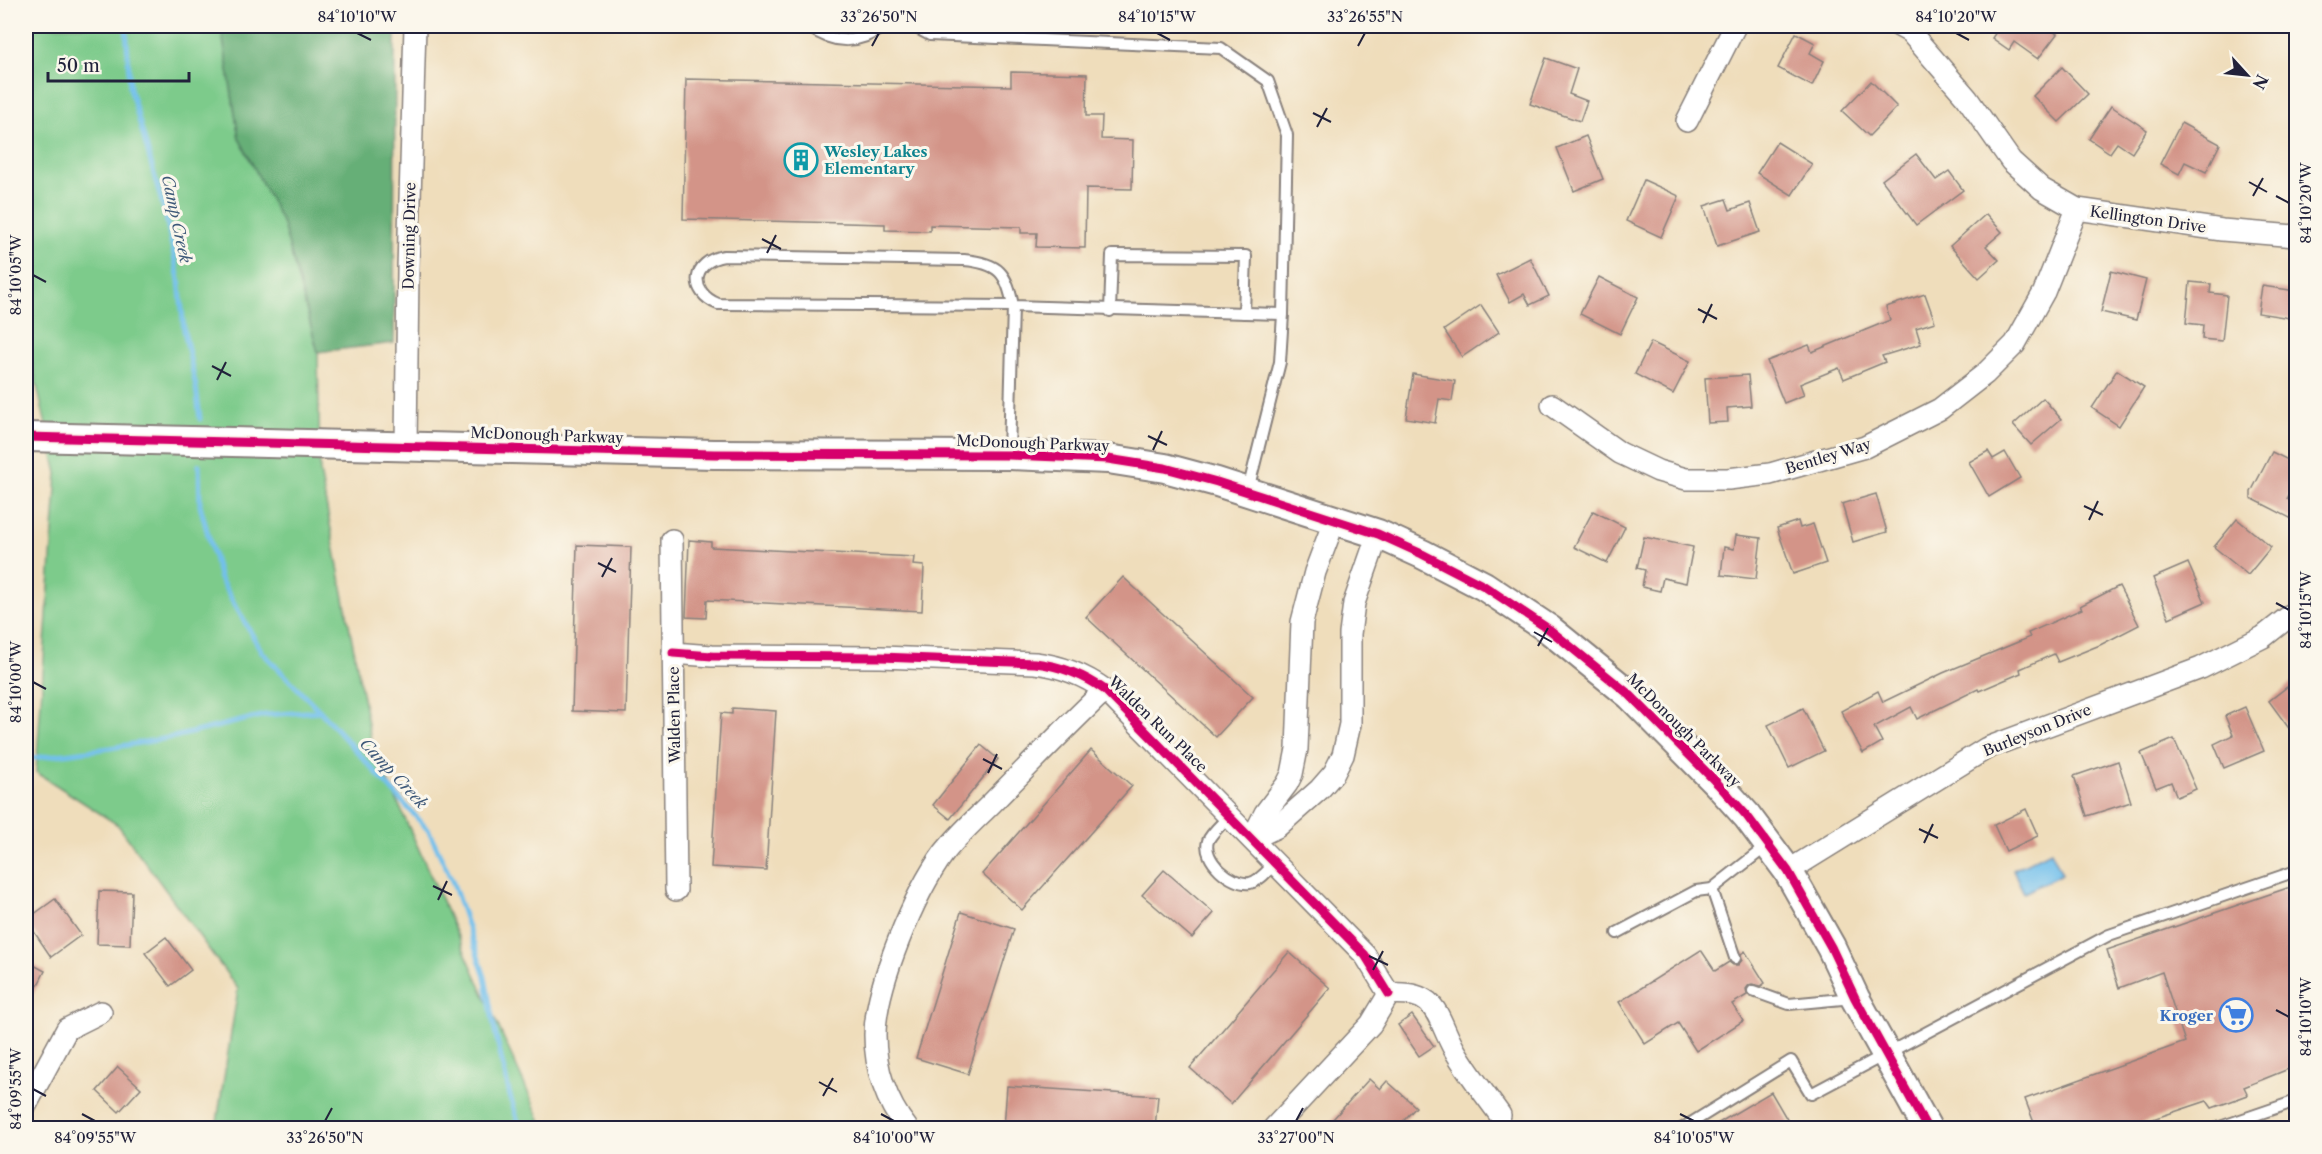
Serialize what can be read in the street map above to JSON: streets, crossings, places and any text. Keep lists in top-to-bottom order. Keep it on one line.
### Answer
{"streets":{"street":["Kellington Drive","Downing Drive","McDonough Parkway","Bentley Way","Walden Place","Walden Run Place","Burleyson Drive"]},"crossings":[["Kellington Drive","Bentley Way"],["Downing Drive","McDonough Parkway"],["McDonough Parkway","Burleyson Drive"],["Walden Place","Walden Run Place"]],"water":["Camp Creek"],"places":{"building":["Wesley Lakes Elementary"],"supermarket":["Kroger"]},"scale_bar":"50 m","north":"bottom right","coordinates":["84°10'10\"W","33°26'50\"N","84°10'15\"W","33°26'55\"N","84°10'20\"W","84°10'05\"W","84°10'00\"W","84°09'55\"W","33°27'00\"N"]}
